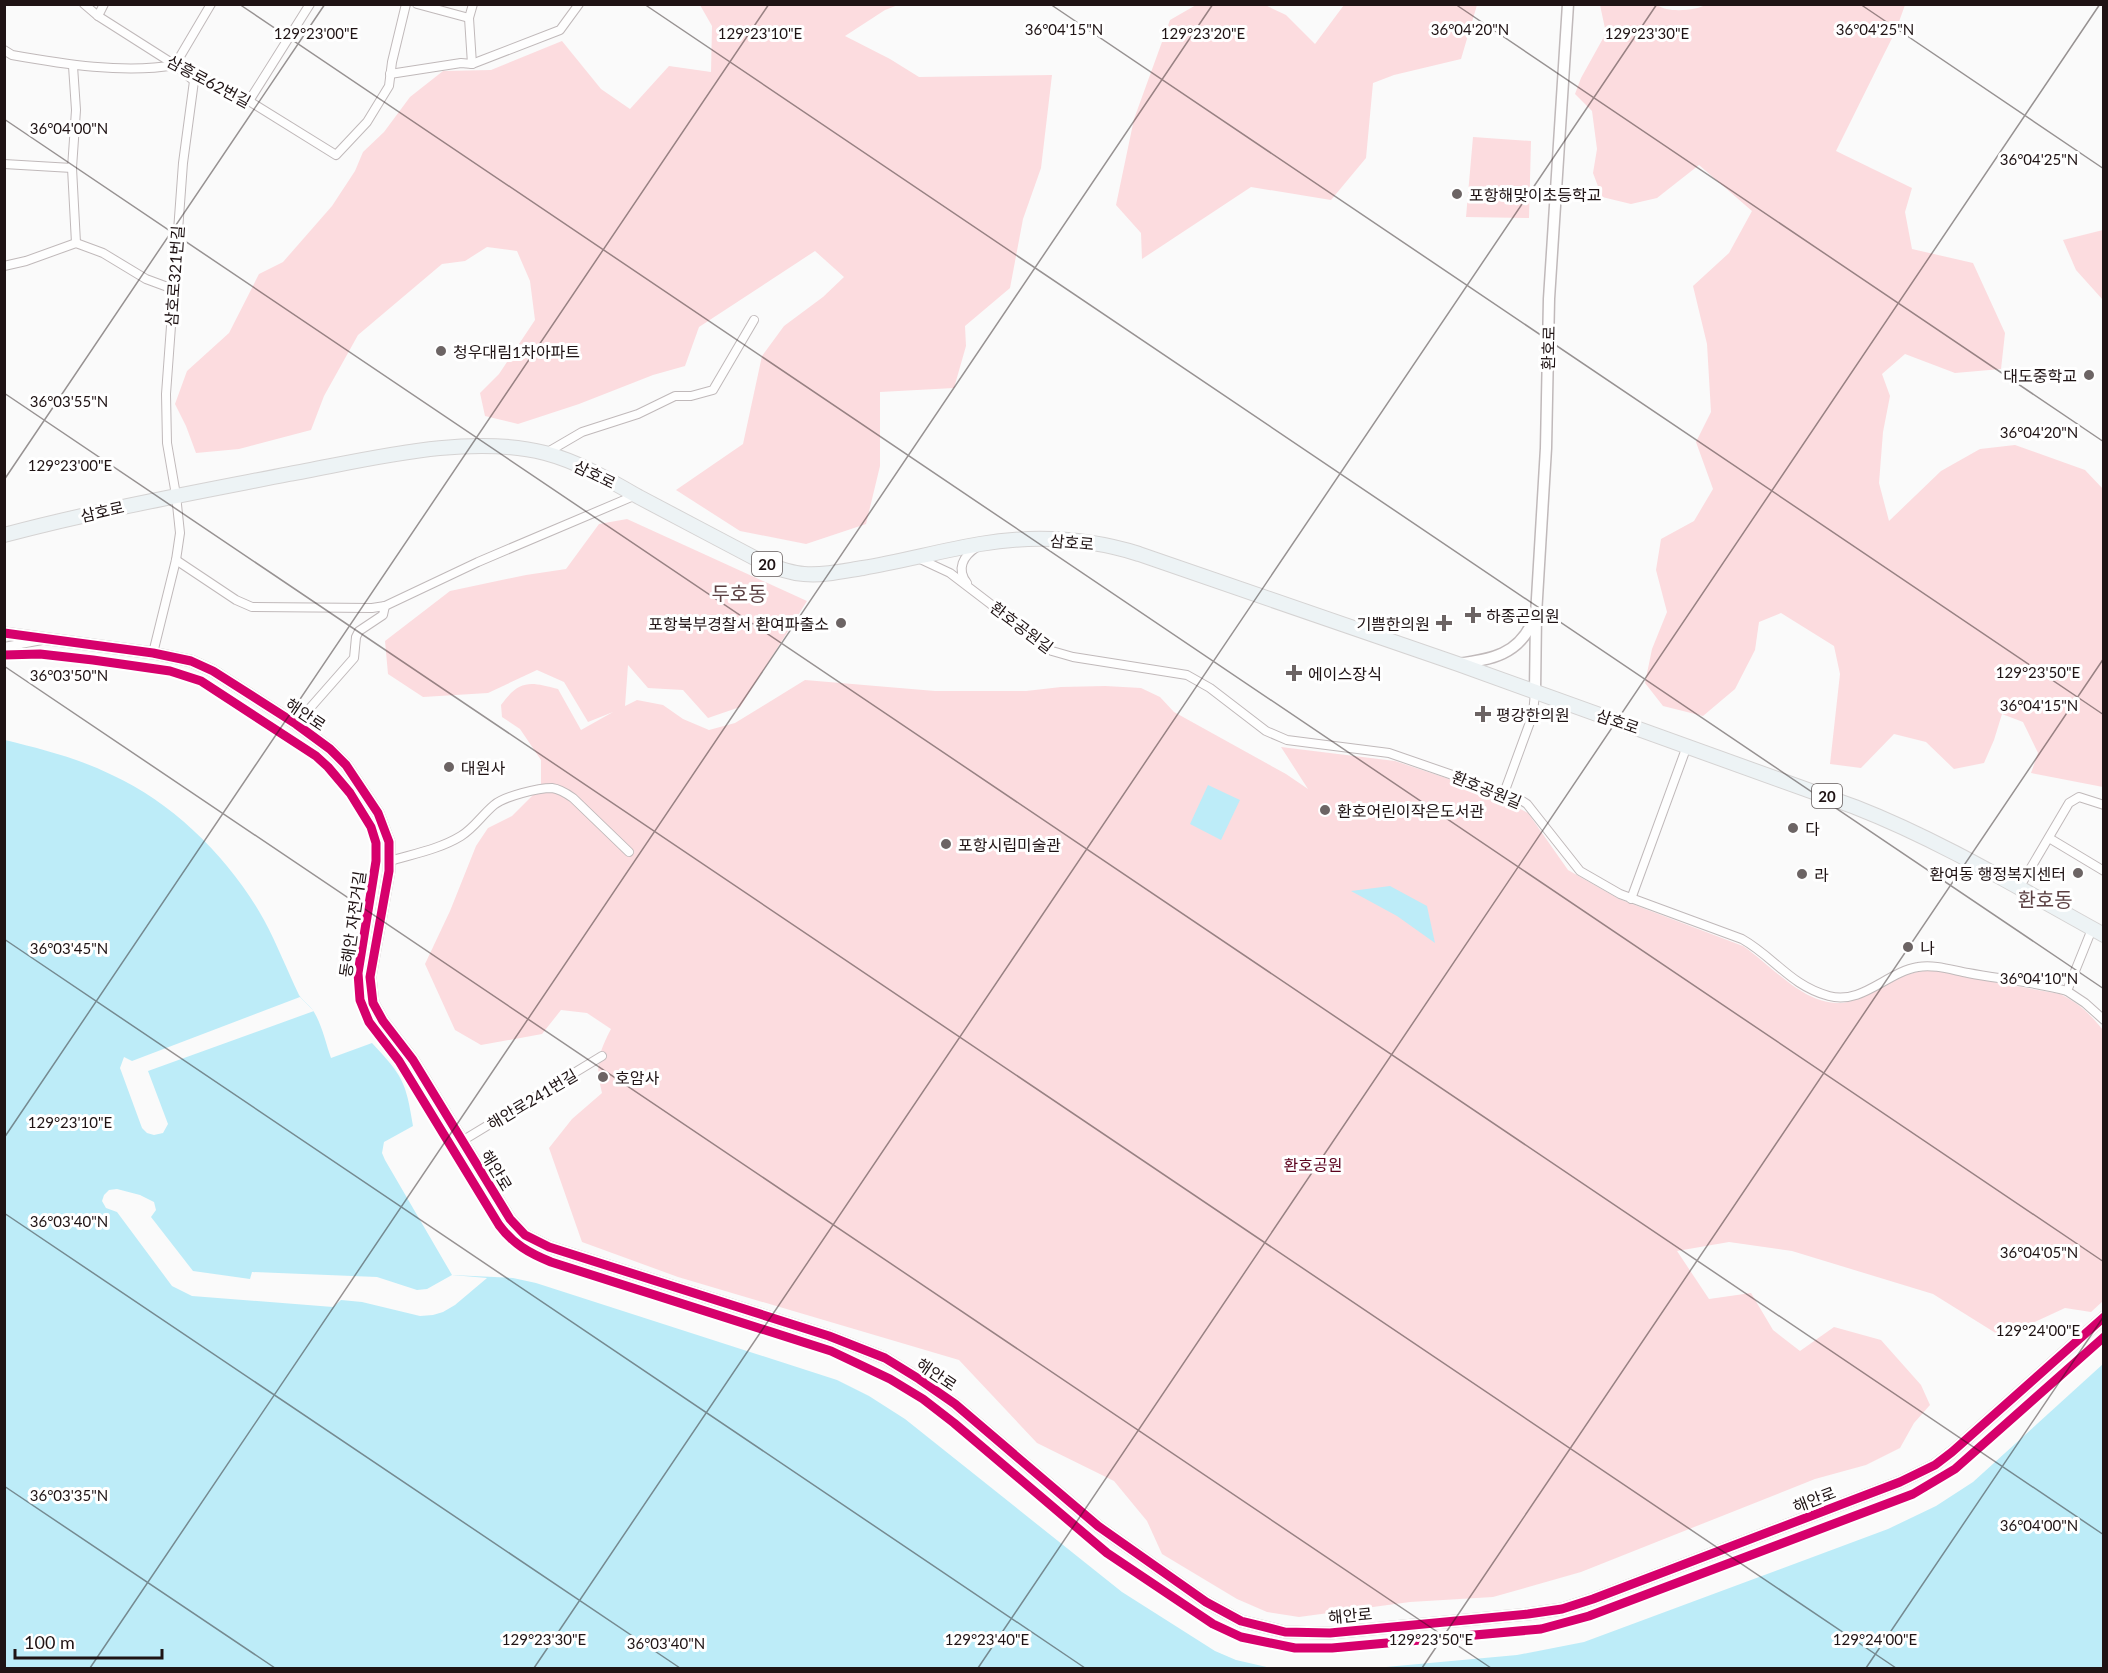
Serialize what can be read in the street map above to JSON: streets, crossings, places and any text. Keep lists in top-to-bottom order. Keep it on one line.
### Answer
{"streets":{"main road":["삼호로","20"],"street":["삼흥로62번길","삼호로321번길","환호로","환호공원길","해안로","해안로241번길"],"cycle path":["동해안 자전거길"]},"crossings":[["삼흥로62번길","삼호로321번길"],["삼호로321번길","삼호로"],["삼호로321번길","해안로"],["환호로","삼호로"],["삼호로","환호공원길"],["해안로","해안로241번길"]],"districts":["두호동","환호동"],"parks":["환호공원"],"places":{"other":["포항해맞이초등학교","청우대림1차아파트","대도중학교","포항북부경찰서 환여파출소","대원사","환호어린이작은도서관","다","포항시립미술관","환여동 행정복지센터","라","나","호암사"],"health":["하종곤의원","기쁨한의원","에이스장식","평강한의원"]},"scale_bar":"100 m","coordinates":["36°04'15\"N","36°04'20\"N","36°04'25\"N","129°23'10\"E","129°23'20\"E","129°23'30\"E","129°23'00\"E","36°04'00\"N","36°03'55\"N","129°23'50\"E","36°03'50\"N","36°03'45\"N","36°04'10\"N","36°03'40\"N","36°04'05\"N","129°24'00\"E","36°03'35\"N","129°23'40\"E"]}
